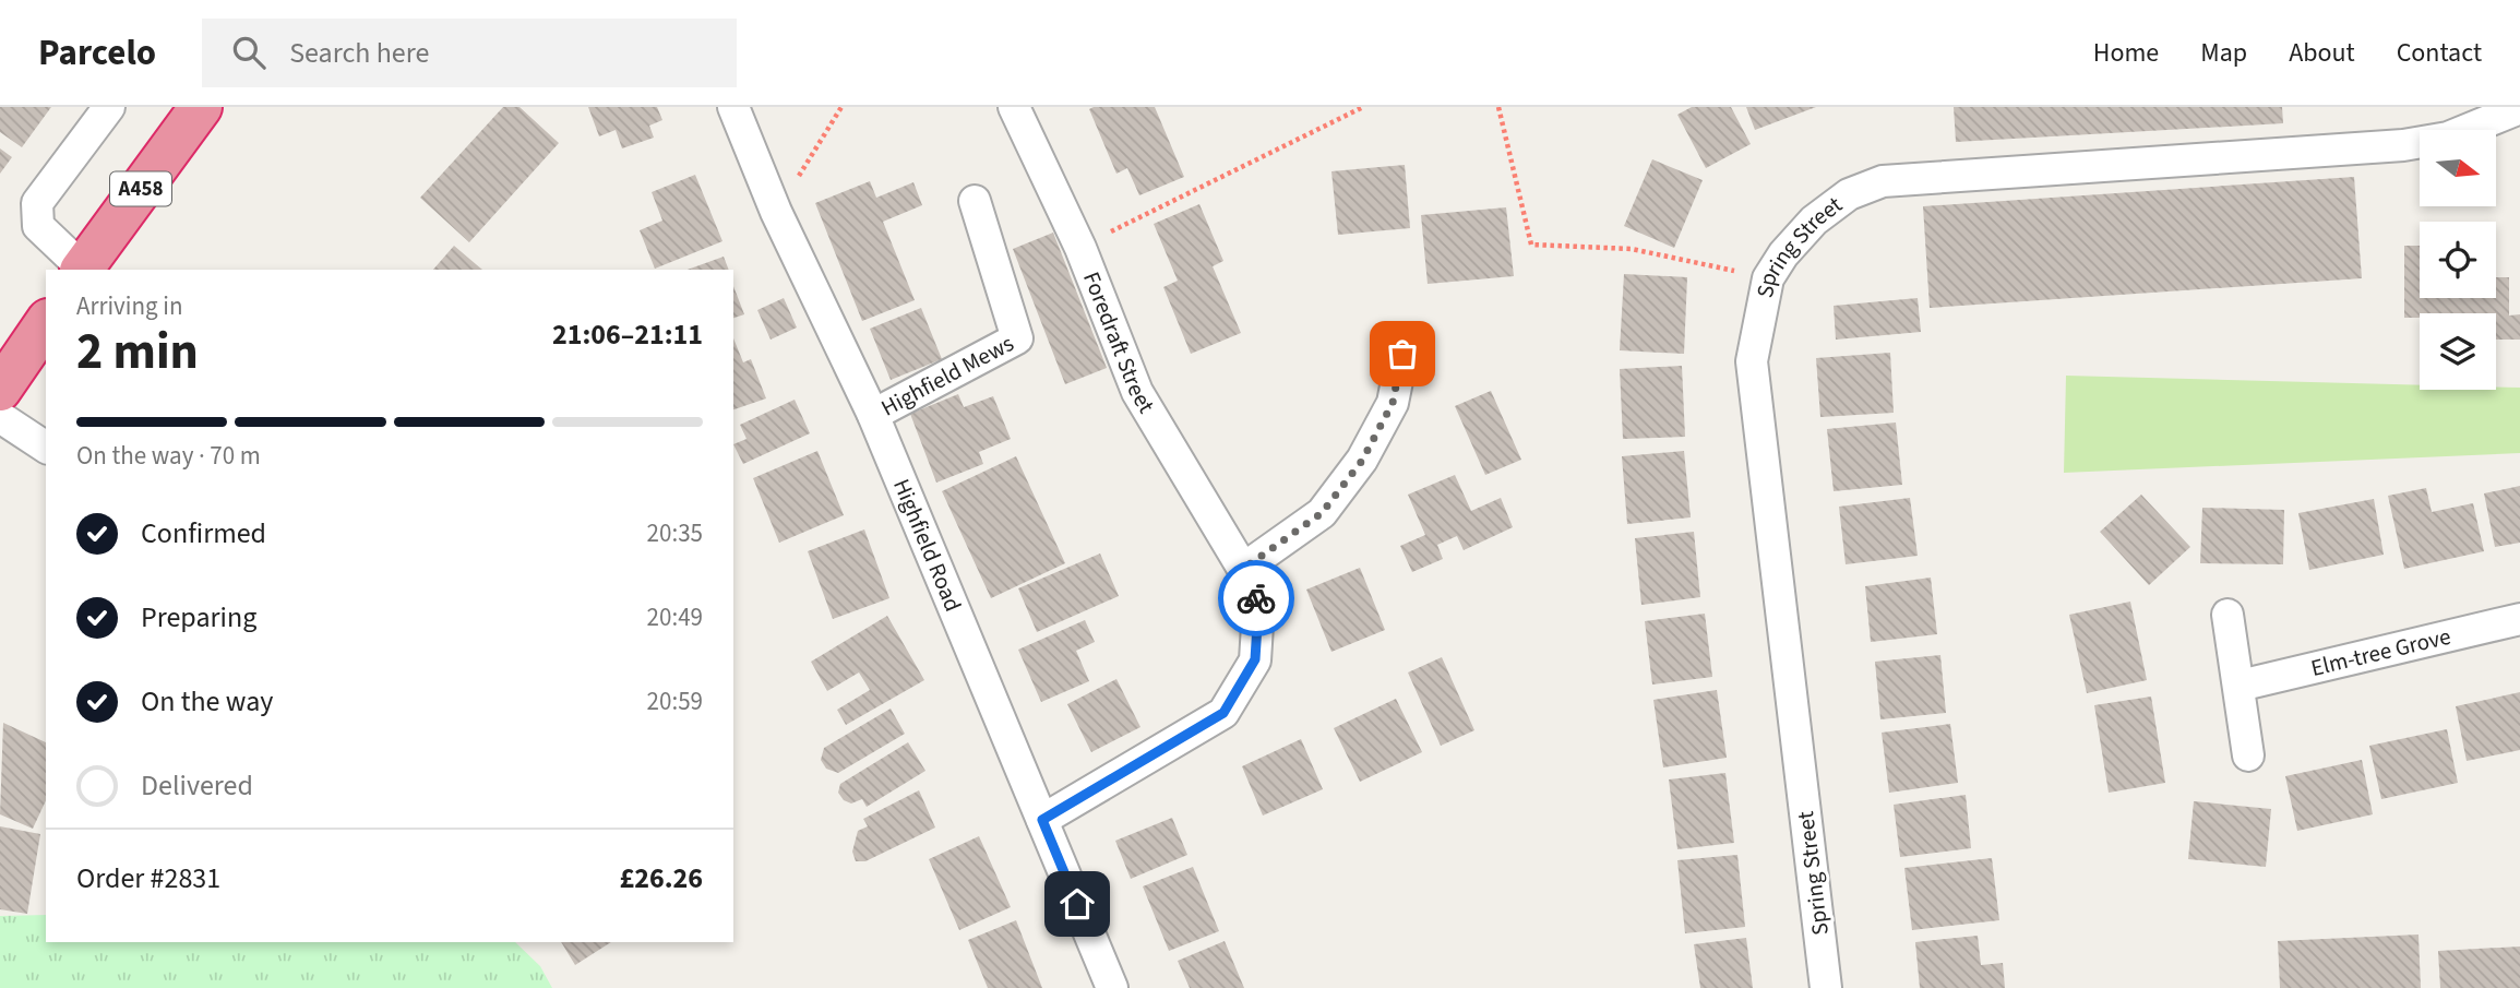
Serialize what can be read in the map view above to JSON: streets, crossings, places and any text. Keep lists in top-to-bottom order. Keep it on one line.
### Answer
{"streets":{"highway":["A458"],"street":["Spring Street","Foredraft Street","Highfield Mews","Highfield Road","Elm-tree Grove"]},"crossings":[["Foredraft Street","Highfield Road"],["Highfield Mews","Highfield Road"]],"north":"right","page":{"header":"Parcelo","search":"Search here","nav":["Home","Map","About","Contact"],"heading":["2 min","Arriving in","21:06–21:11"],"panel":["Order #2831","£26.26"],"bar":"On the way · 70 m","list":[["Confirmed","20:35"],["Preparing","20:49"],["On the way","20:59"],"Delivered"]}}
